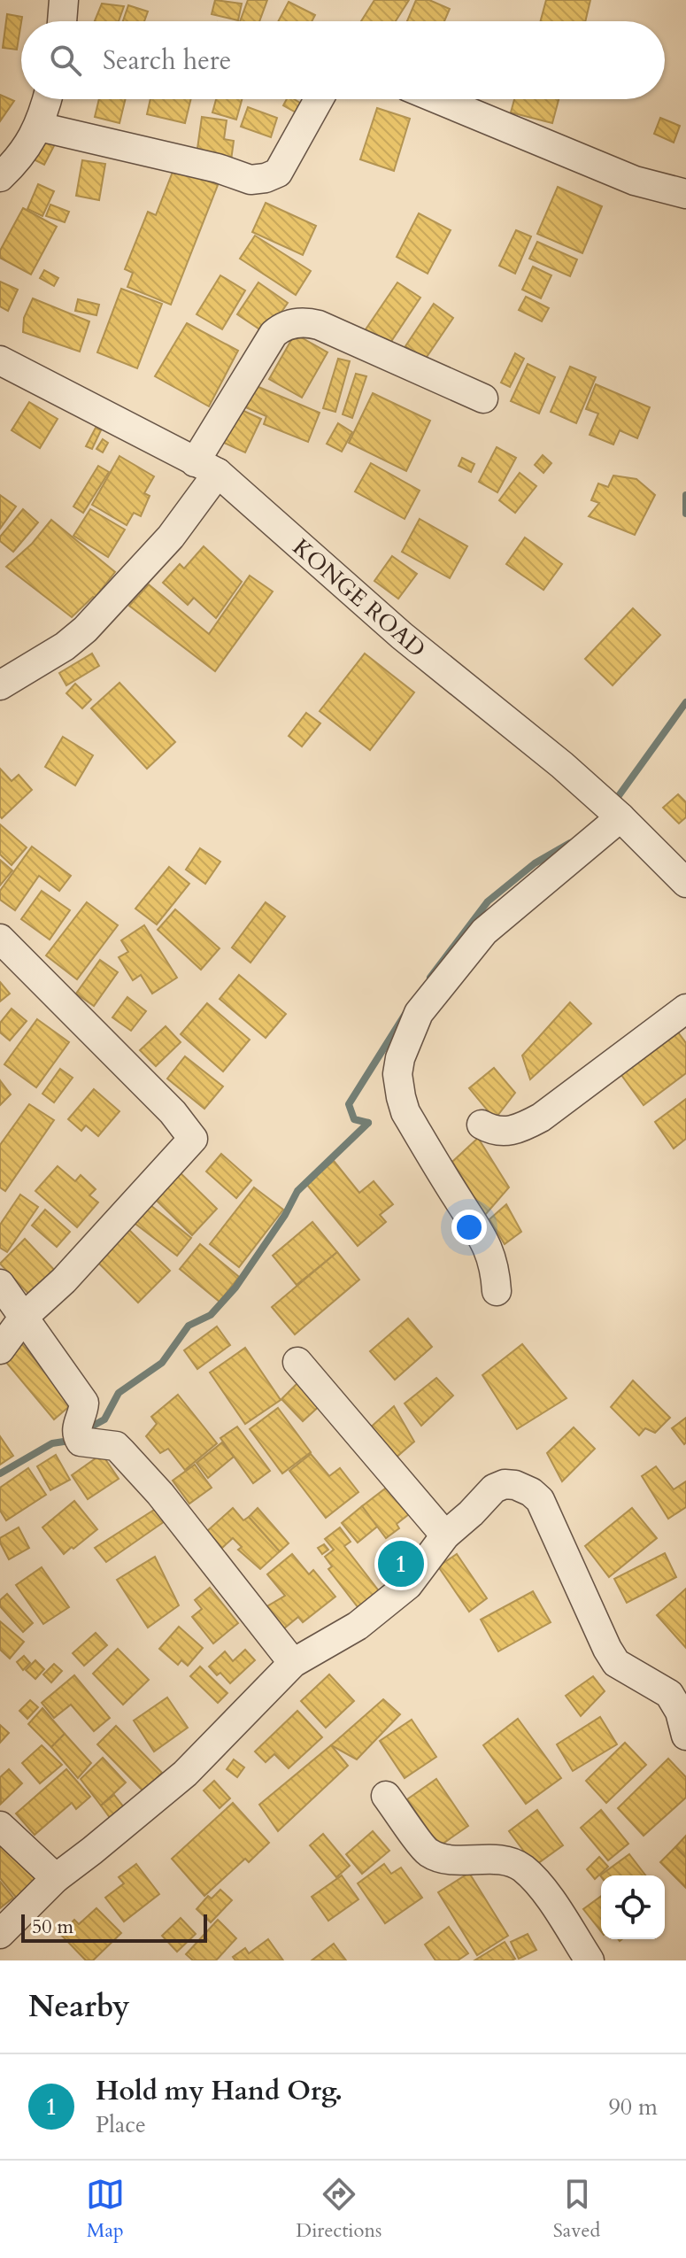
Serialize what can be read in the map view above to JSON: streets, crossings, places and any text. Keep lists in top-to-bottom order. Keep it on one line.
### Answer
{"streets":{"street":["KONGE ROAD"]},"scale_bar":"50 m","page":{"search":"Search here","pins":"1","scale":"50 m","heading":"Nearby","list":[{"mark":"1","name":"Hold my Hand Org.","note":"Place","value":"90 m"}],"nav":["Map","Directions","Saved"]}}
